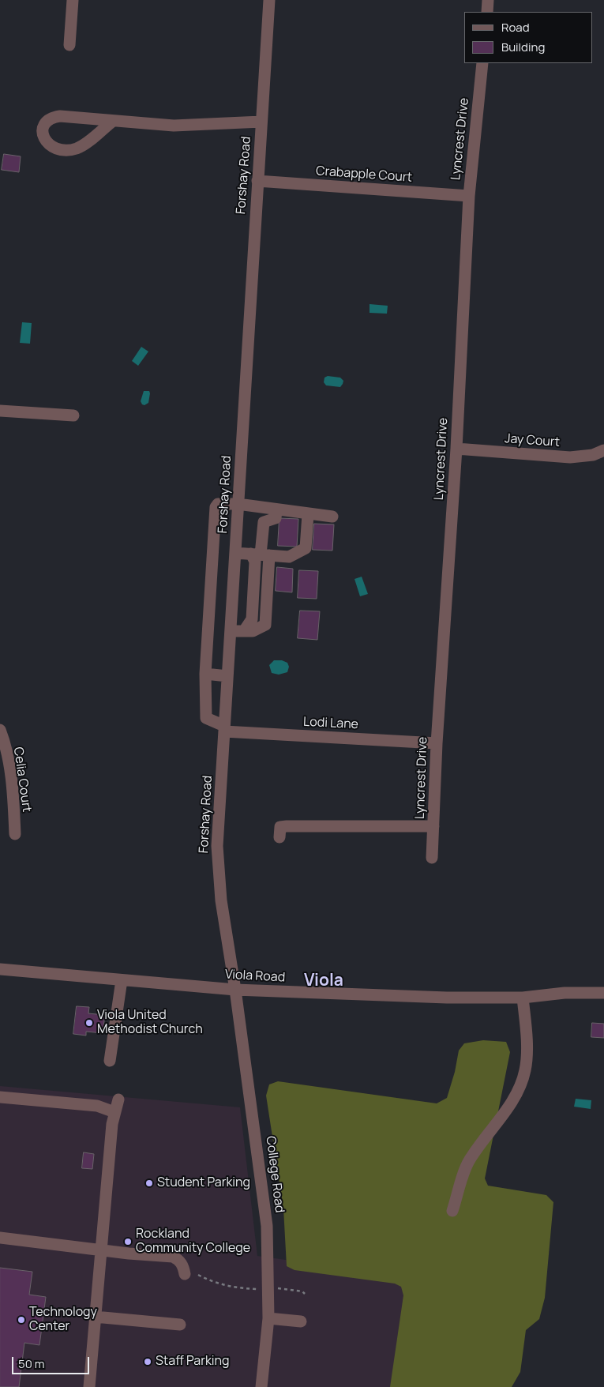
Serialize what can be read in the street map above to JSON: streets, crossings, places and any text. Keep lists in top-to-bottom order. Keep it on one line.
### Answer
{"streets":{"street":["Lyncrest Drive","Crabapple Court","Forshay Road","Jay Court","Lodi Lane","Celia Court","Viola Road","College Road"]},"crossings":[["Lyncrest Drive","Crabapple Court"],["Lyncrest Drive","Jay Court"],["Lyncrest Drive","Lodi Lane"],["Crabapple Court","Forshay Road"],["Forshay Road","Lodi Lane"],["Forshay Road","Viola Road"],["Forshay Road","College Road"],["Viola Road","College Road"]],"districts":["Viola"],"places":["Viola United Methodist Church","Student Parking","Rockland Community College","Technology Center","Staff Parking"],"legend":["Road","Building"],"scale_bar":"50 m"}
